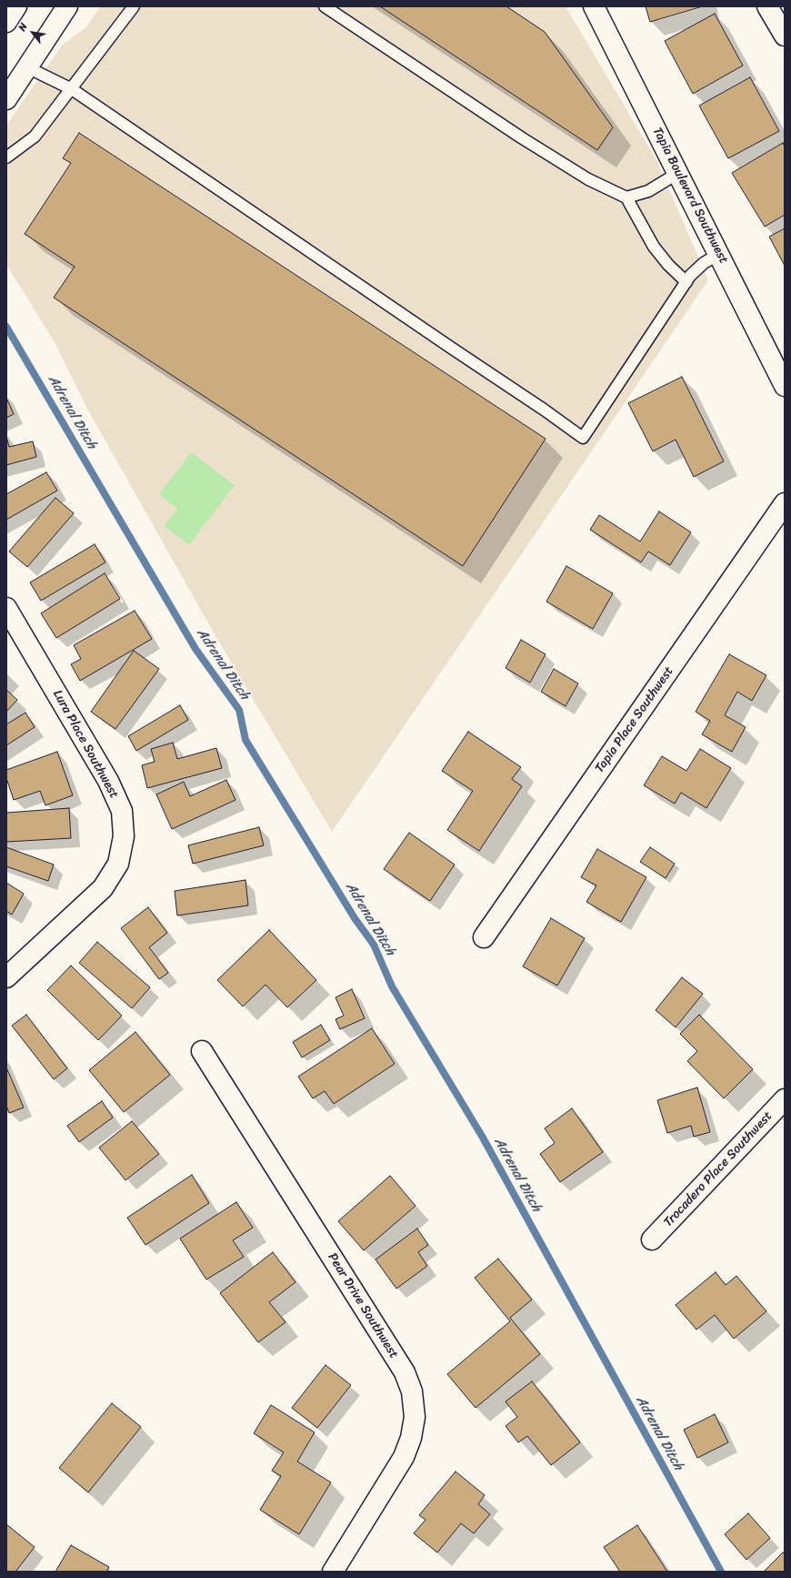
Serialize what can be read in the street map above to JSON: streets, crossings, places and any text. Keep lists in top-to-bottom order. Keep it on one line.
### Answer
{"streets":{"street":["Tapia Boulevard Southwest","Tapia Place Southwest","Lura Place Southwest","Trocadero Place Southwest","Pear Drive Southwest"]},"water":["Adrenal Ditch"],"north":"top left"}
